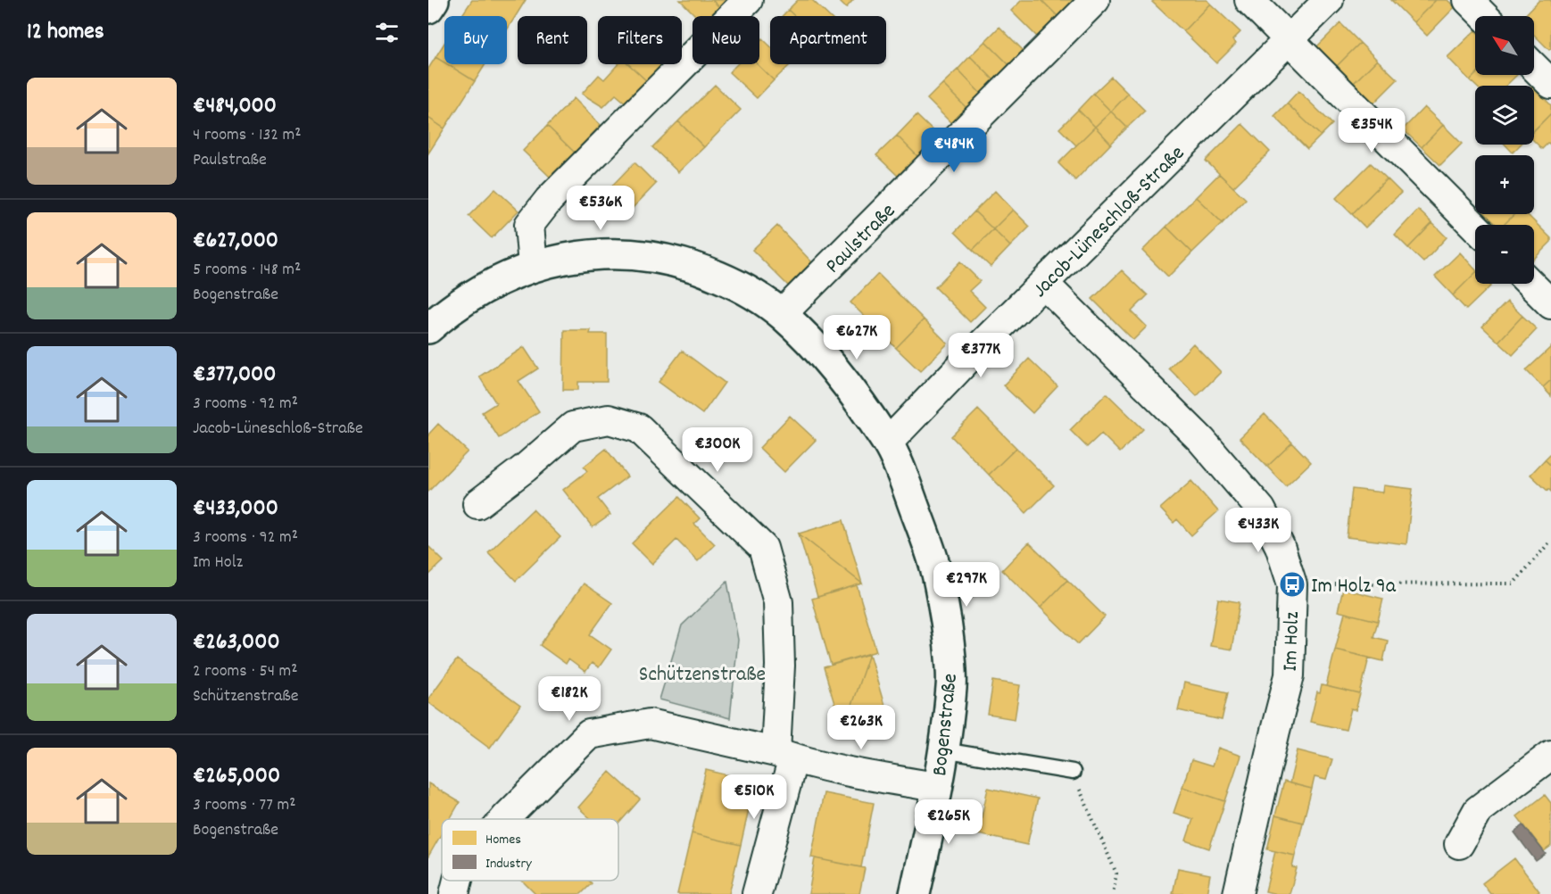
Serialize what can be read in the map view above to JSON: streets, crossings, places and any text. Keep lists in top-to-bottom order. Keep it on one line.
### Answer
{"streets":{"main road":["Bogenstraße"],"street":["Jacob-Lüneschloß-Straße","Paulstraße","Im Holz"]},"crossings":[["Jacob-Lüneschloß-Straße","Im Holz"],["Jacob-Lüneschloß-Straße","Bogenstraße"],["Paulstraße","Bogenstraße"]],"parks":["Schützenstraße"],"places":{"bus stop":["Im Holz 9a"]},"legend":["Homes","Industry"],"north":"top left","page":{"heading":"12 homes","map_buttons":["+","−"],"chip":["Buy","Rent","Filters","New","Apartment"],"list":[{"name":"€484,000","note":"4 rooms · 132 m² · Paulstraße"},{"name":"€627,000","note":"5 rooms · 148 m² · Bogenstraße"},{"name":"€377,000","note":"3 rooms · 92 m² · Jacob-Lüneschloß-Straße"},{"name":"€433,000","note":"3 rooms · 92 m² · Im Holz"},{"name":"€263,000","note":"2 rooms · 54 m² · Schützenstraße"},{"name":"€265,000","note":"3 rooms · 77 m² · Bogenstraße"}],"price":["€354K","€484K","€536K","€627K","€377K","€300K","€433K","€297K","€182K","€263K","€510K","€265K"]}}
